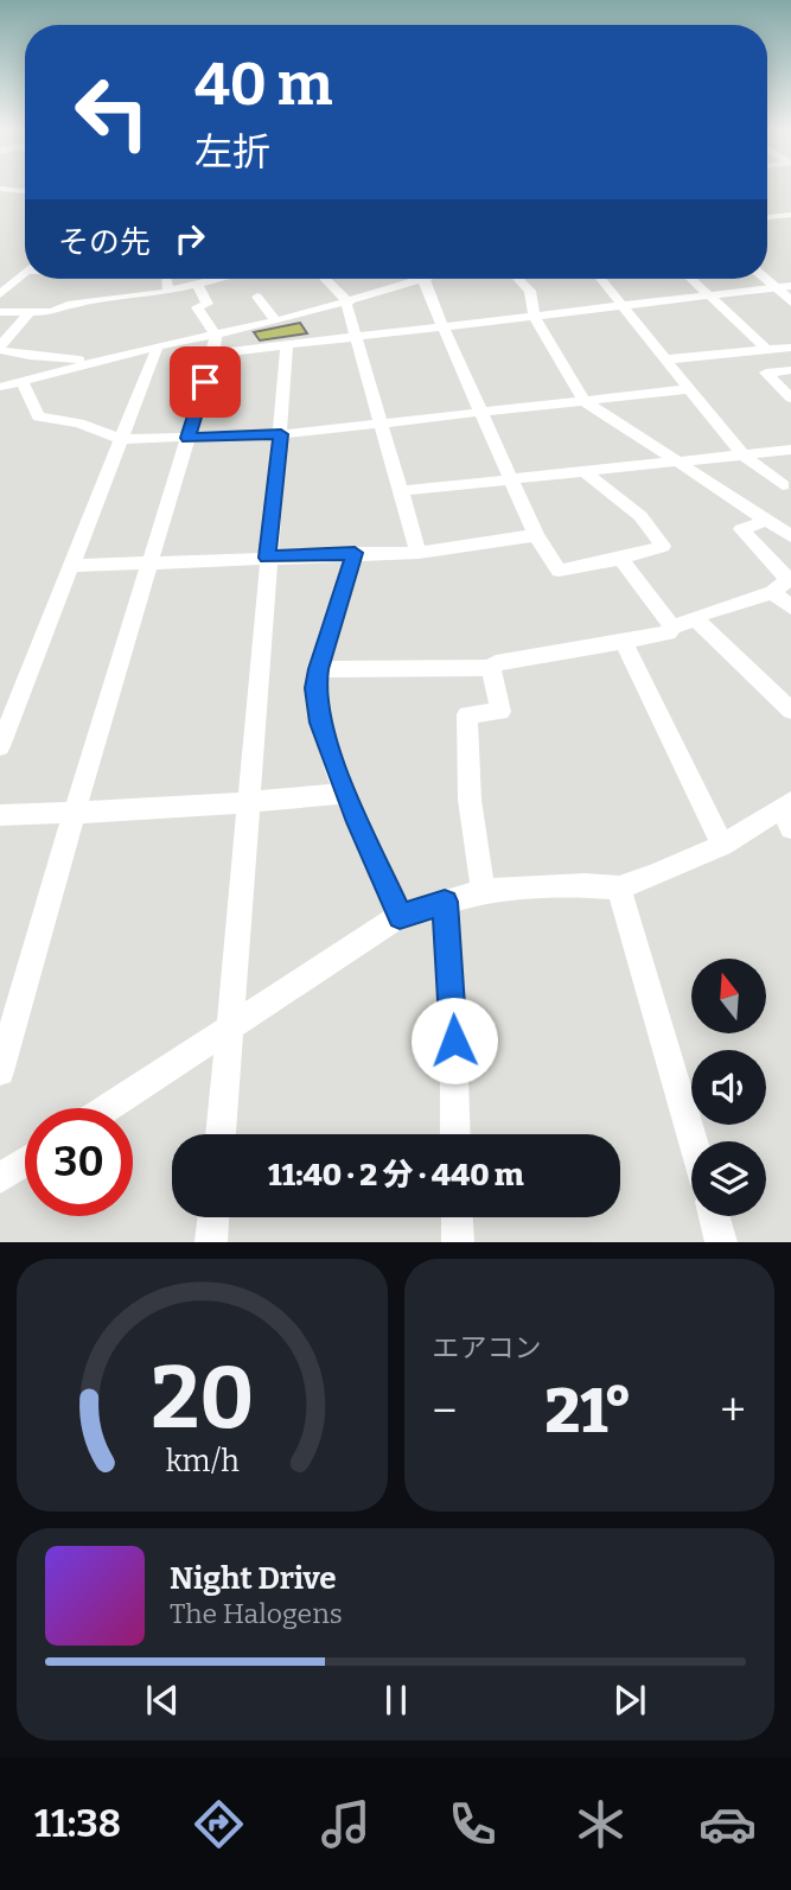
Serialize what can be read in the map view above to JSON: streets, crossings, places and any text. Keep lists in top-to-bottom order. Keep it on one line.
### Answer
{"north":"top","page":{"turn":["40 m","左折"],"then":"その先","limit":"30","trip":"11:40 · 2 分 · 440 m","tile":"エアコン","heat":["−","21°","+"],"song":["Night Drive","The Halogens"],"tabs":"11:38","gauge":["20","km/h"]}}
